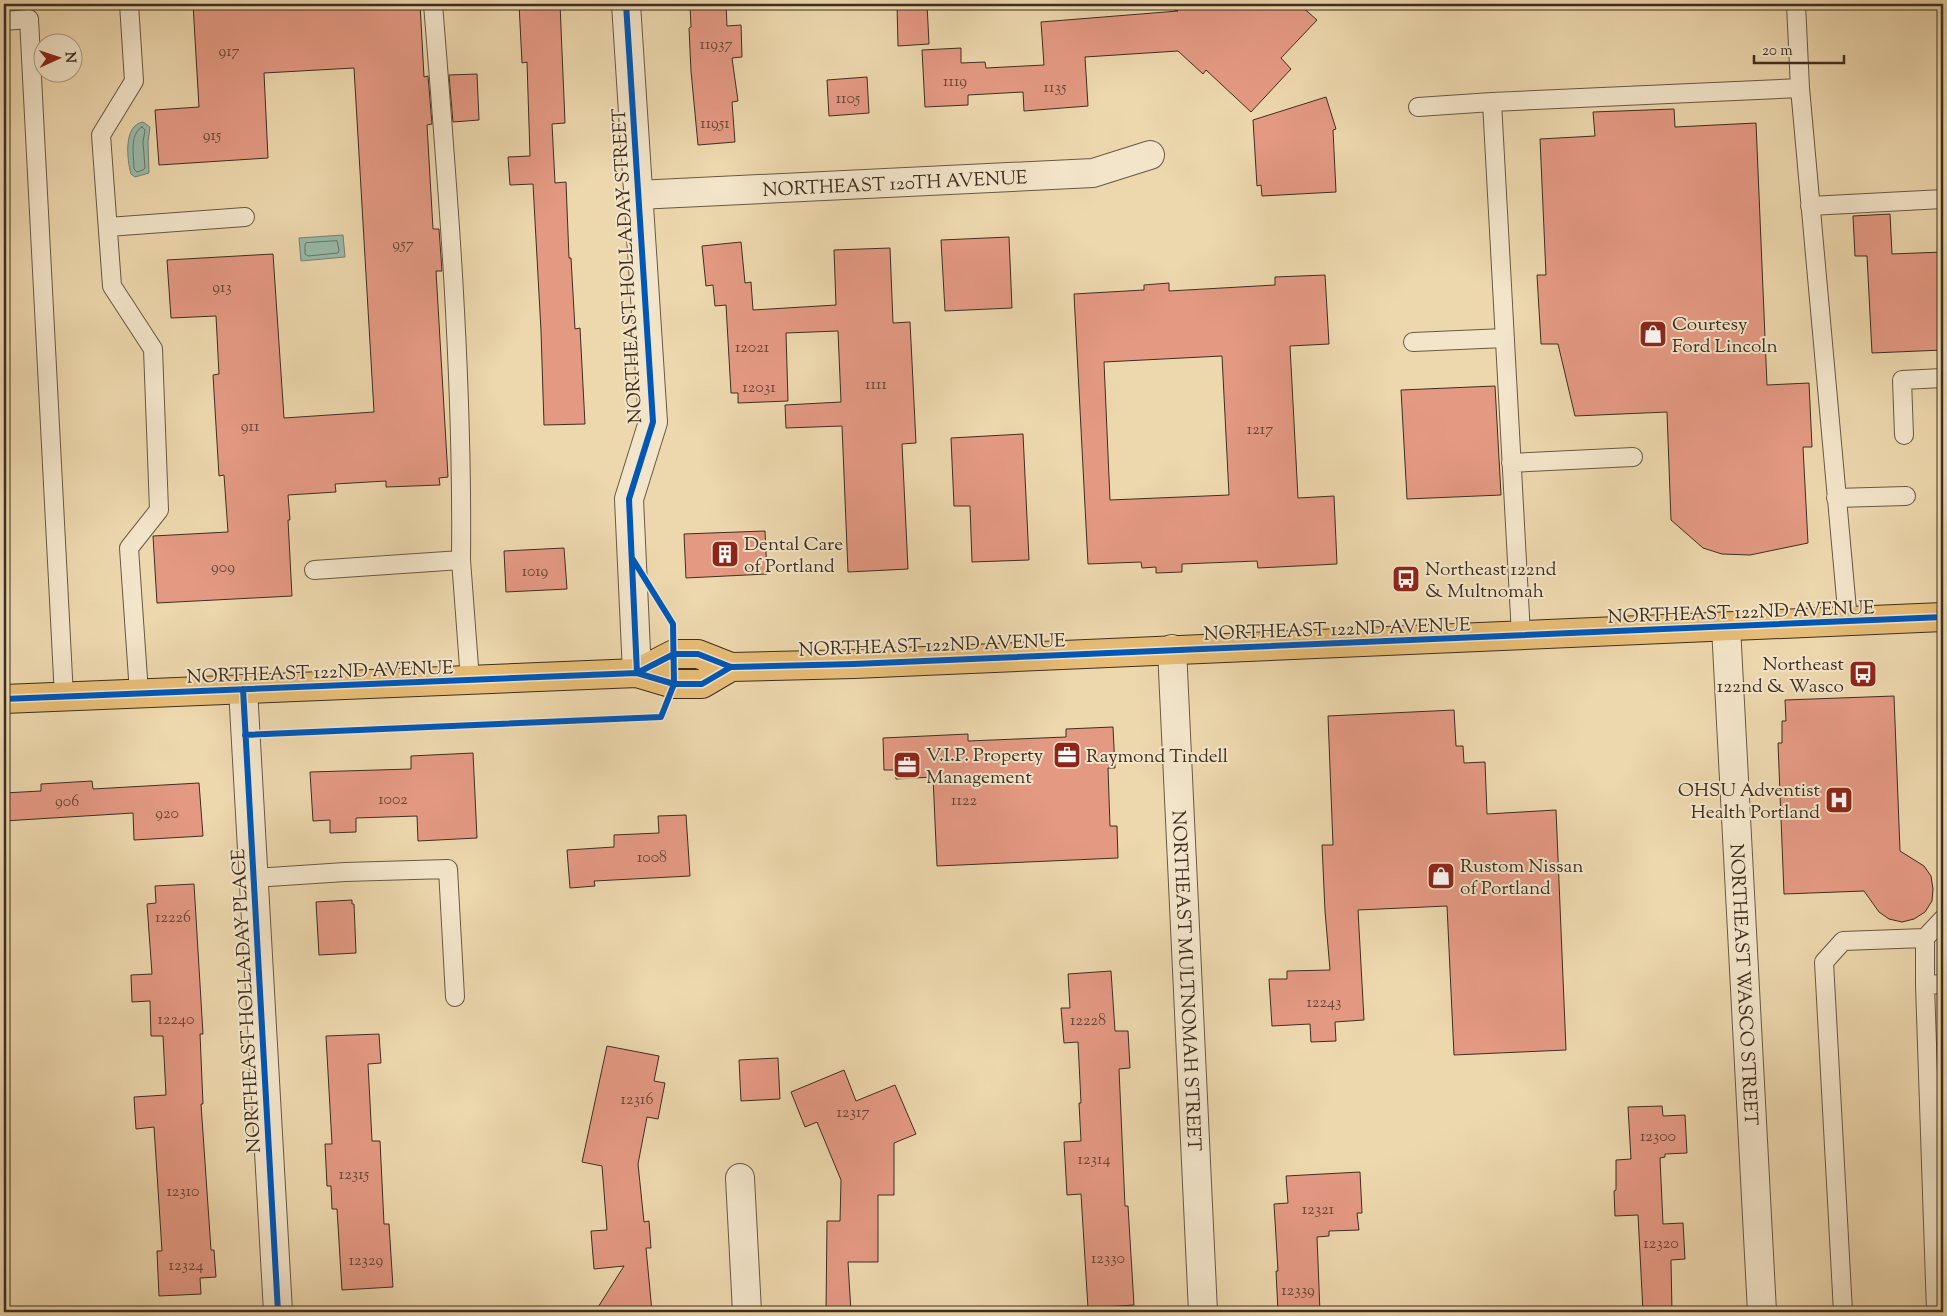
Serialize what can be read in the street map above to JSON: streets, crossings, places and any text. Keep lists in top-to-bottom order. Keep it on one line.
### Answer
{"streets":{"main road":["NORTHEAST 122ND AVENUE"],"street":["NORTHEAST 120TH AVENUE","NORTHEAST HOLLADAY STREET","NORTHEAST MULTNOMAH STREET","NORTHEAST WASCO STREET","NORTHEAST HOLLADAY PLACE"]},"crossings":[["NORTHEAST 120TH AVENUE","NORTHEAST HOLLADAY STREET"],["NORTHEAST HOLLADAY STREET","NORTHEAST 122ND AVENUE"],["NORTHEAST 122ND AVENUE","NORTHEAST MULTNOMAH STREET"],["NORTHEAST 122ND AVENUE","NORTHEAST WASCO STREET"],["NORTHEAST 122ND AVENUE","NORTHEAST HOLLADAY PLACE"]],"places":{"shop":["Courtesy Ford Lincoln","Rustom Nissan of Portland"],"building":["Dental Care of Portland"],"bus stop":["Northeast 122nd & Multnomah","Northeast 122nd & Wasco"],"office":["Raymond Tindell","V.I.P. Property Management"],"hospital":["OHSU Adventist Health Portland"]},"house_numbers":["11937","917","1119","1135","1105","11951","915","957","913","12021","1111","12031","911","1217","909","1019","1002","1122","906","920","1008","12226","12243","12240","12228","12316","12317","12300","12314","12315","12310","12321","12320","12330","12329","12324","12339"],"scale_bar":"20 m","north":"right"}
